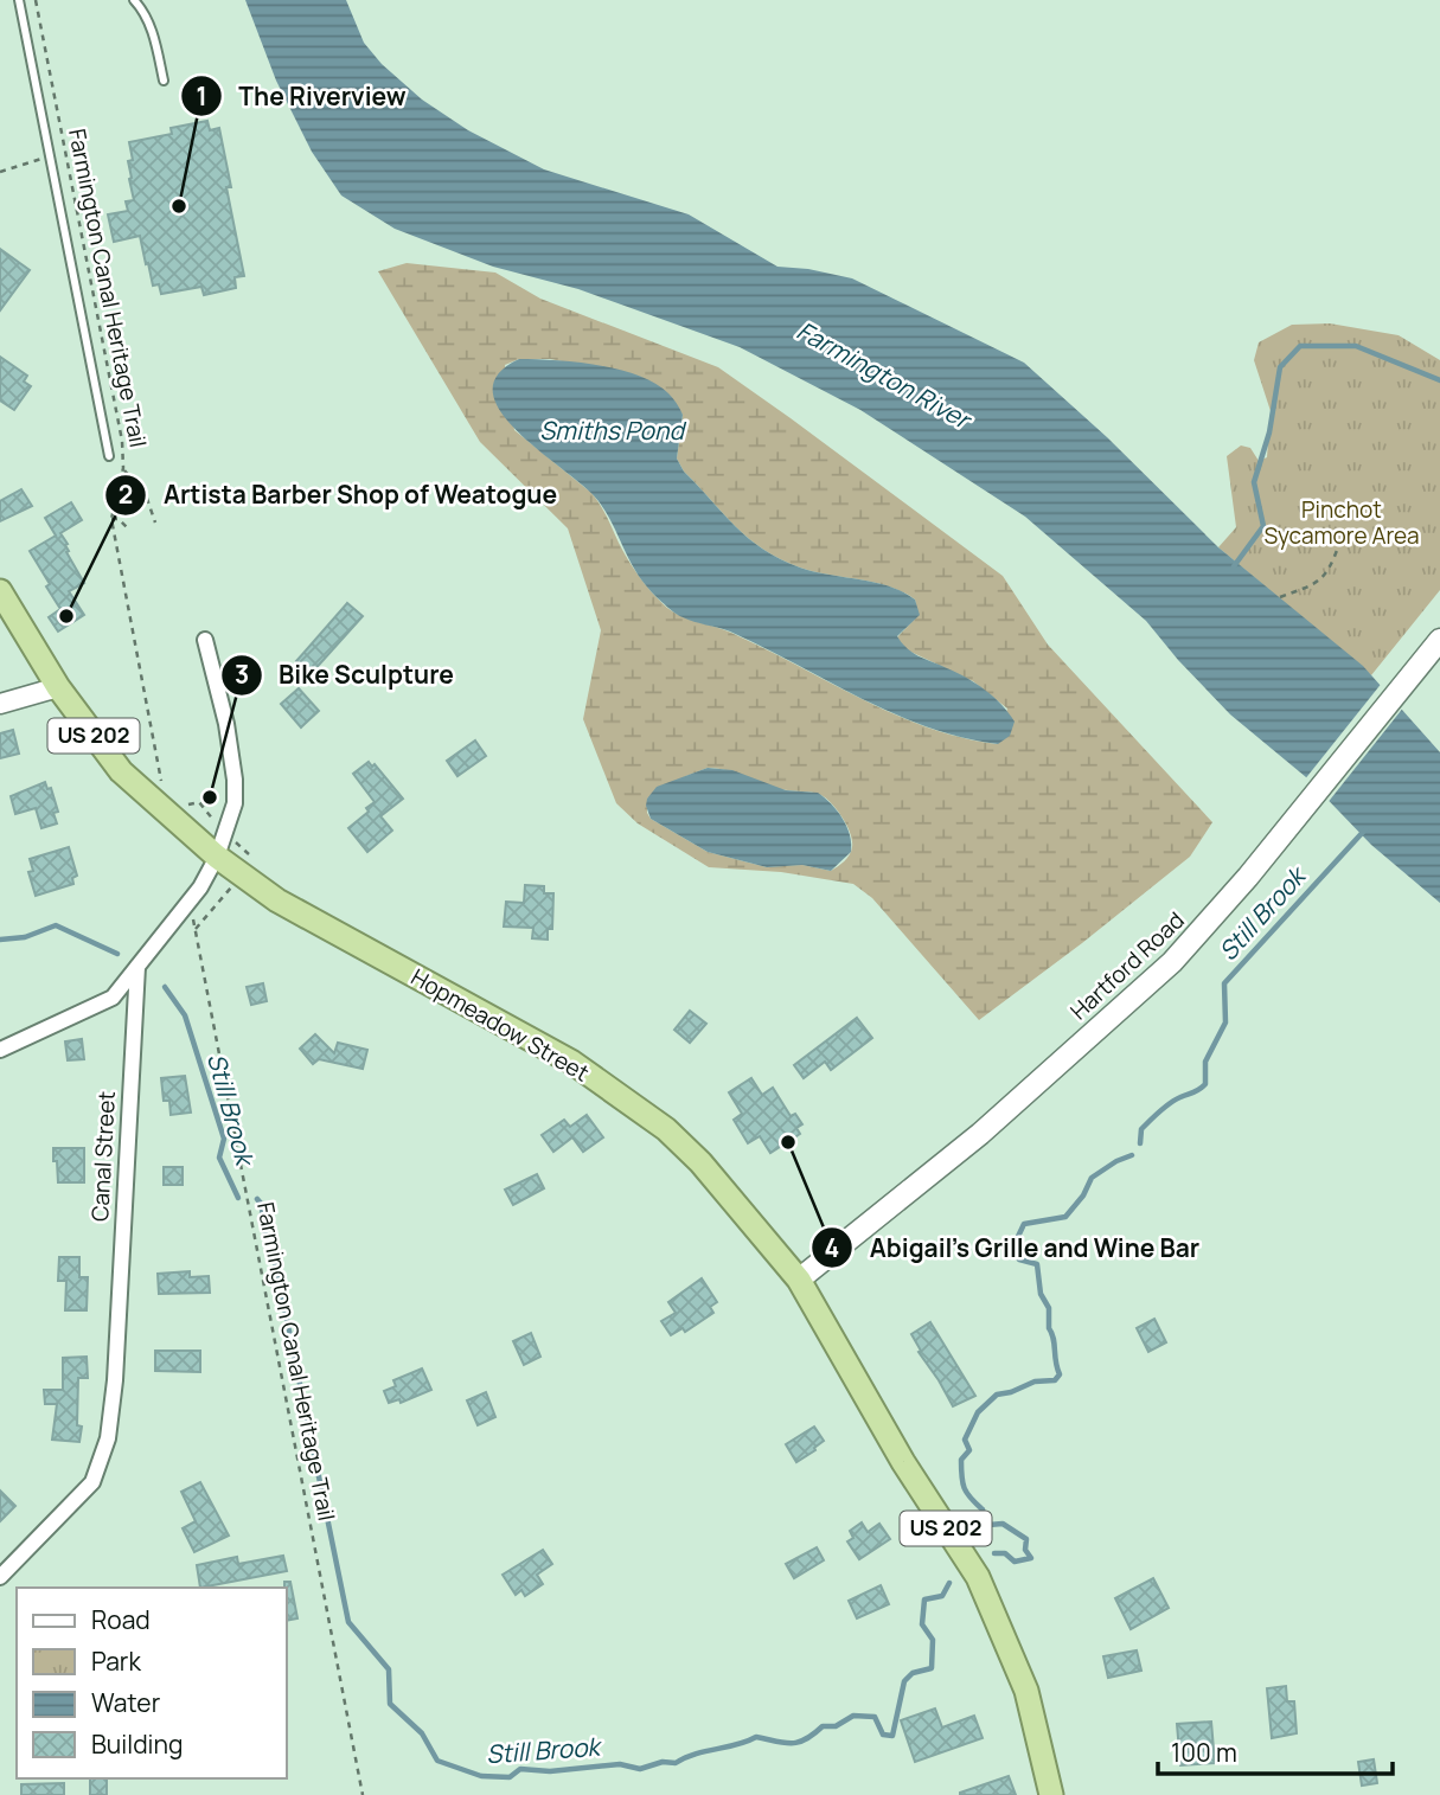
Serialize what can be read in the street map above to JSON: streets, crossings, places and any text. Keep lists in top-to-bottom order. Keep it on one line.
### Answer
{"streets":{"highway":["US 202","Hopmeadow Street"],"main road":["Hartford Road"],"street":["Canal Street"],"path":["Farmington Canal Heritage Trail"]},"crossings":[["Hartford Road","Hopmeadow Street"]],"water":["Farmington River","Smiths Pond","Still Brook"],"parks":["Pinchot Sycamore Area"],"places":["The Riverview","Artista Barber Shop of Weatogue","Bike Sculpture","Abigail's Grille and Wine Bar"],"legend":["Road","Park","Water","Building"],"scale_bar":"100 m"}
